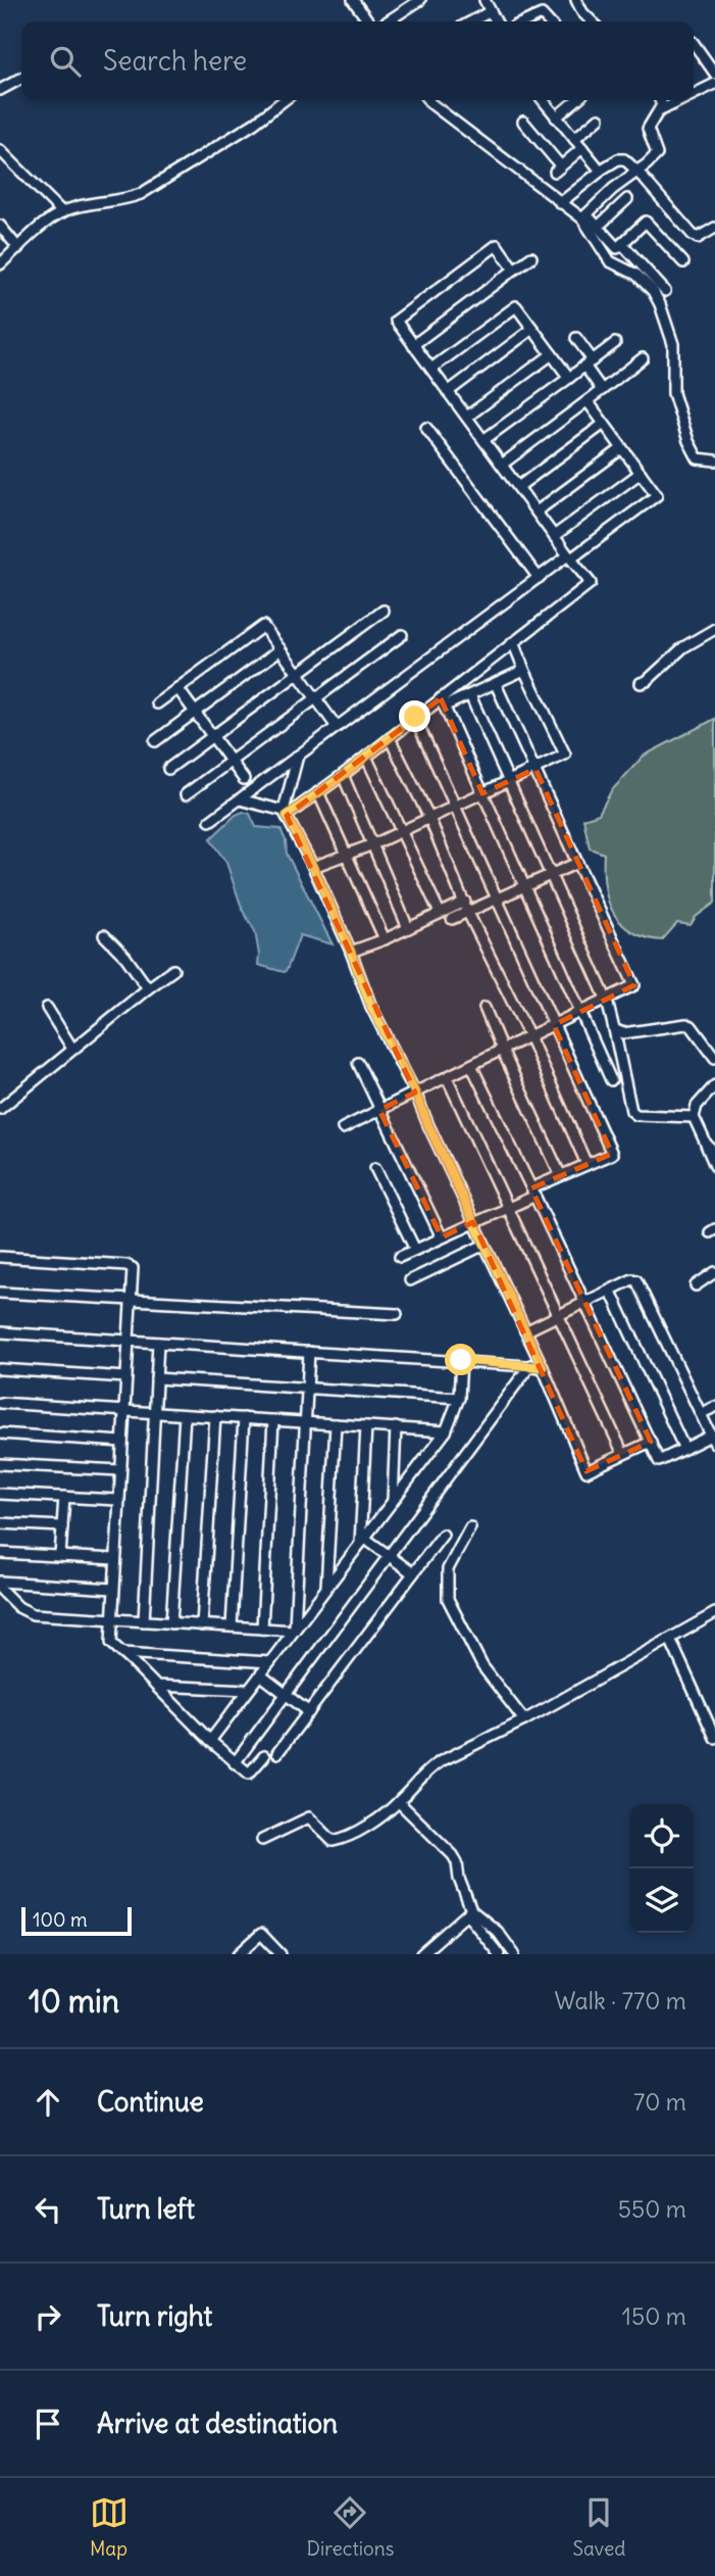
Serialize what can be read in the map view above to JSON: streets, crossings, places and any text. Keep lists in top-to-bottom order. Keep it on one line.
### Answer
{"scale_bar":"100 m","page":{"search":"Search here","scale":"100 m","heading":["10 min","Walk · 770 m"],"list":[["Continue","70 m"],["Turn left","550 m"],["Turn right","150 m"],"Arrive at destination"],"nav":["Map","Directions","Saved"]}}
